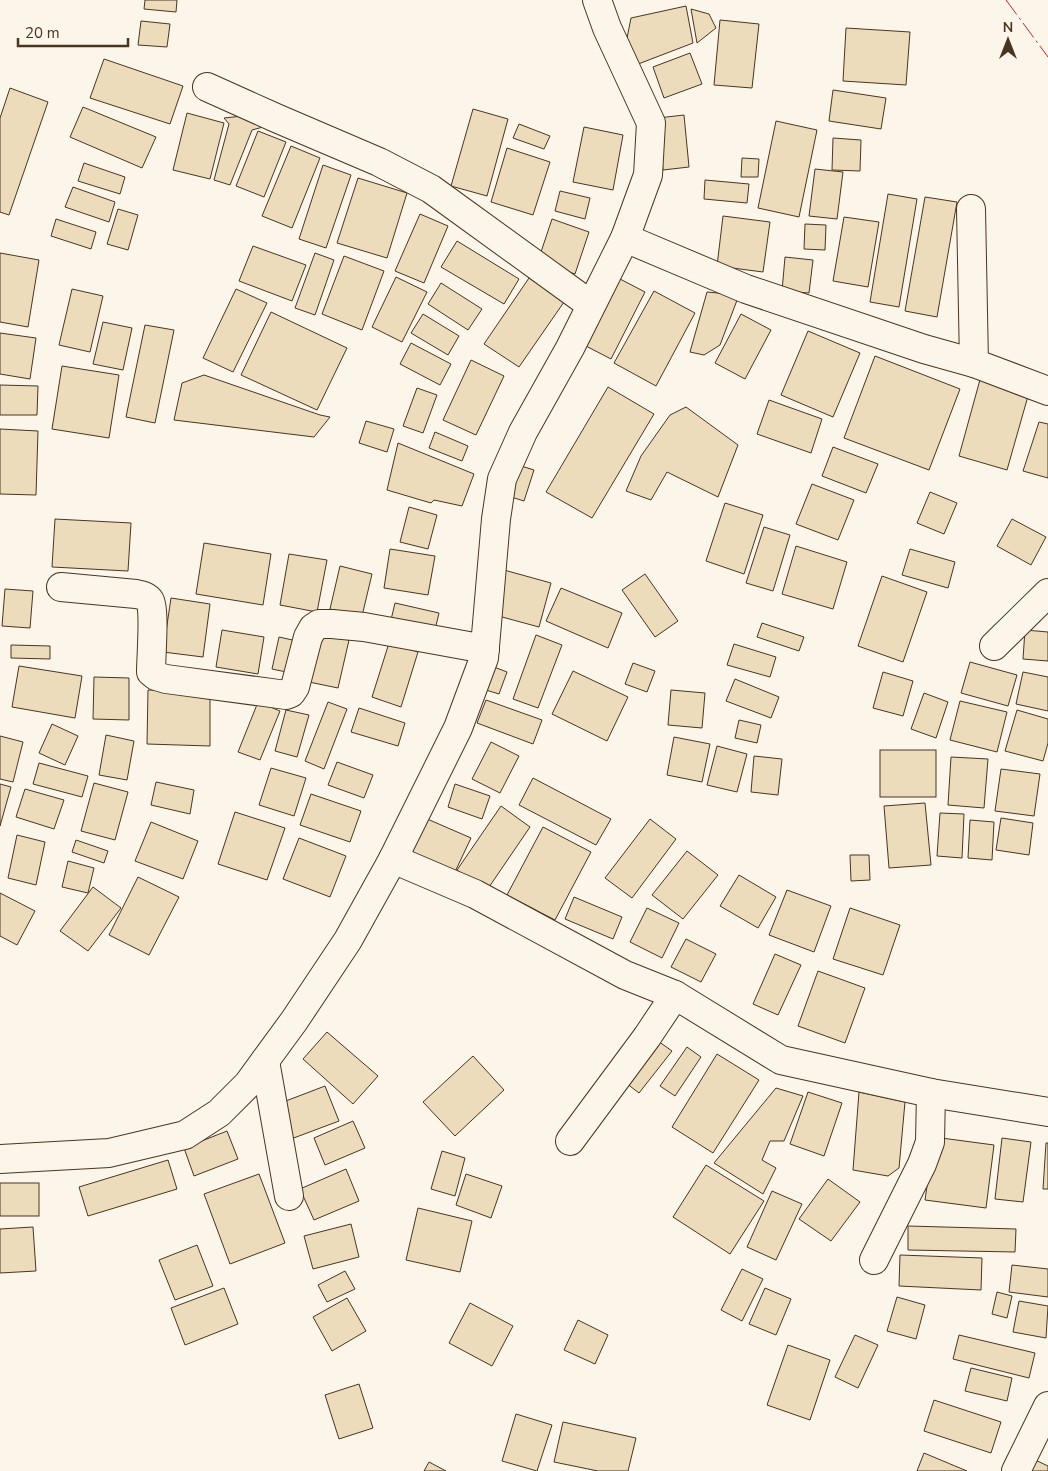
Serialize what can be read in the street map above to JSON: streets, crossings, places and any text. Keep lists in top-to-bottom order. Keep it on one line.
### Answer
{"scale_bar":"20 m","north":"top"}
